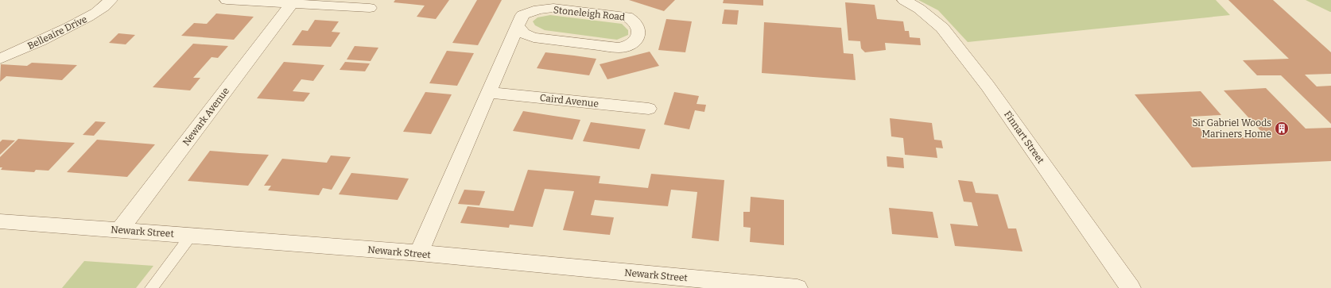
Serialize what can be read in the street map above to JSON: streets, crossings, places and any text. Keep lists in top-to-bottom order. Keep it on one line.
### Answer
{"streets":{"street":["Stoneleigh Road","Belleaire Drive","Caird Avenue","Newark Avenue","Finnart Street","Newark Street"]},"crossings":[["Stoneleigh Road","Caird Avenue"],["Stoneleigh Road","Newark Street"],["Newark Avenue","Newark Street"]],"places":{"building":["Sir Gabriel Woods Mariners Home"]}}
